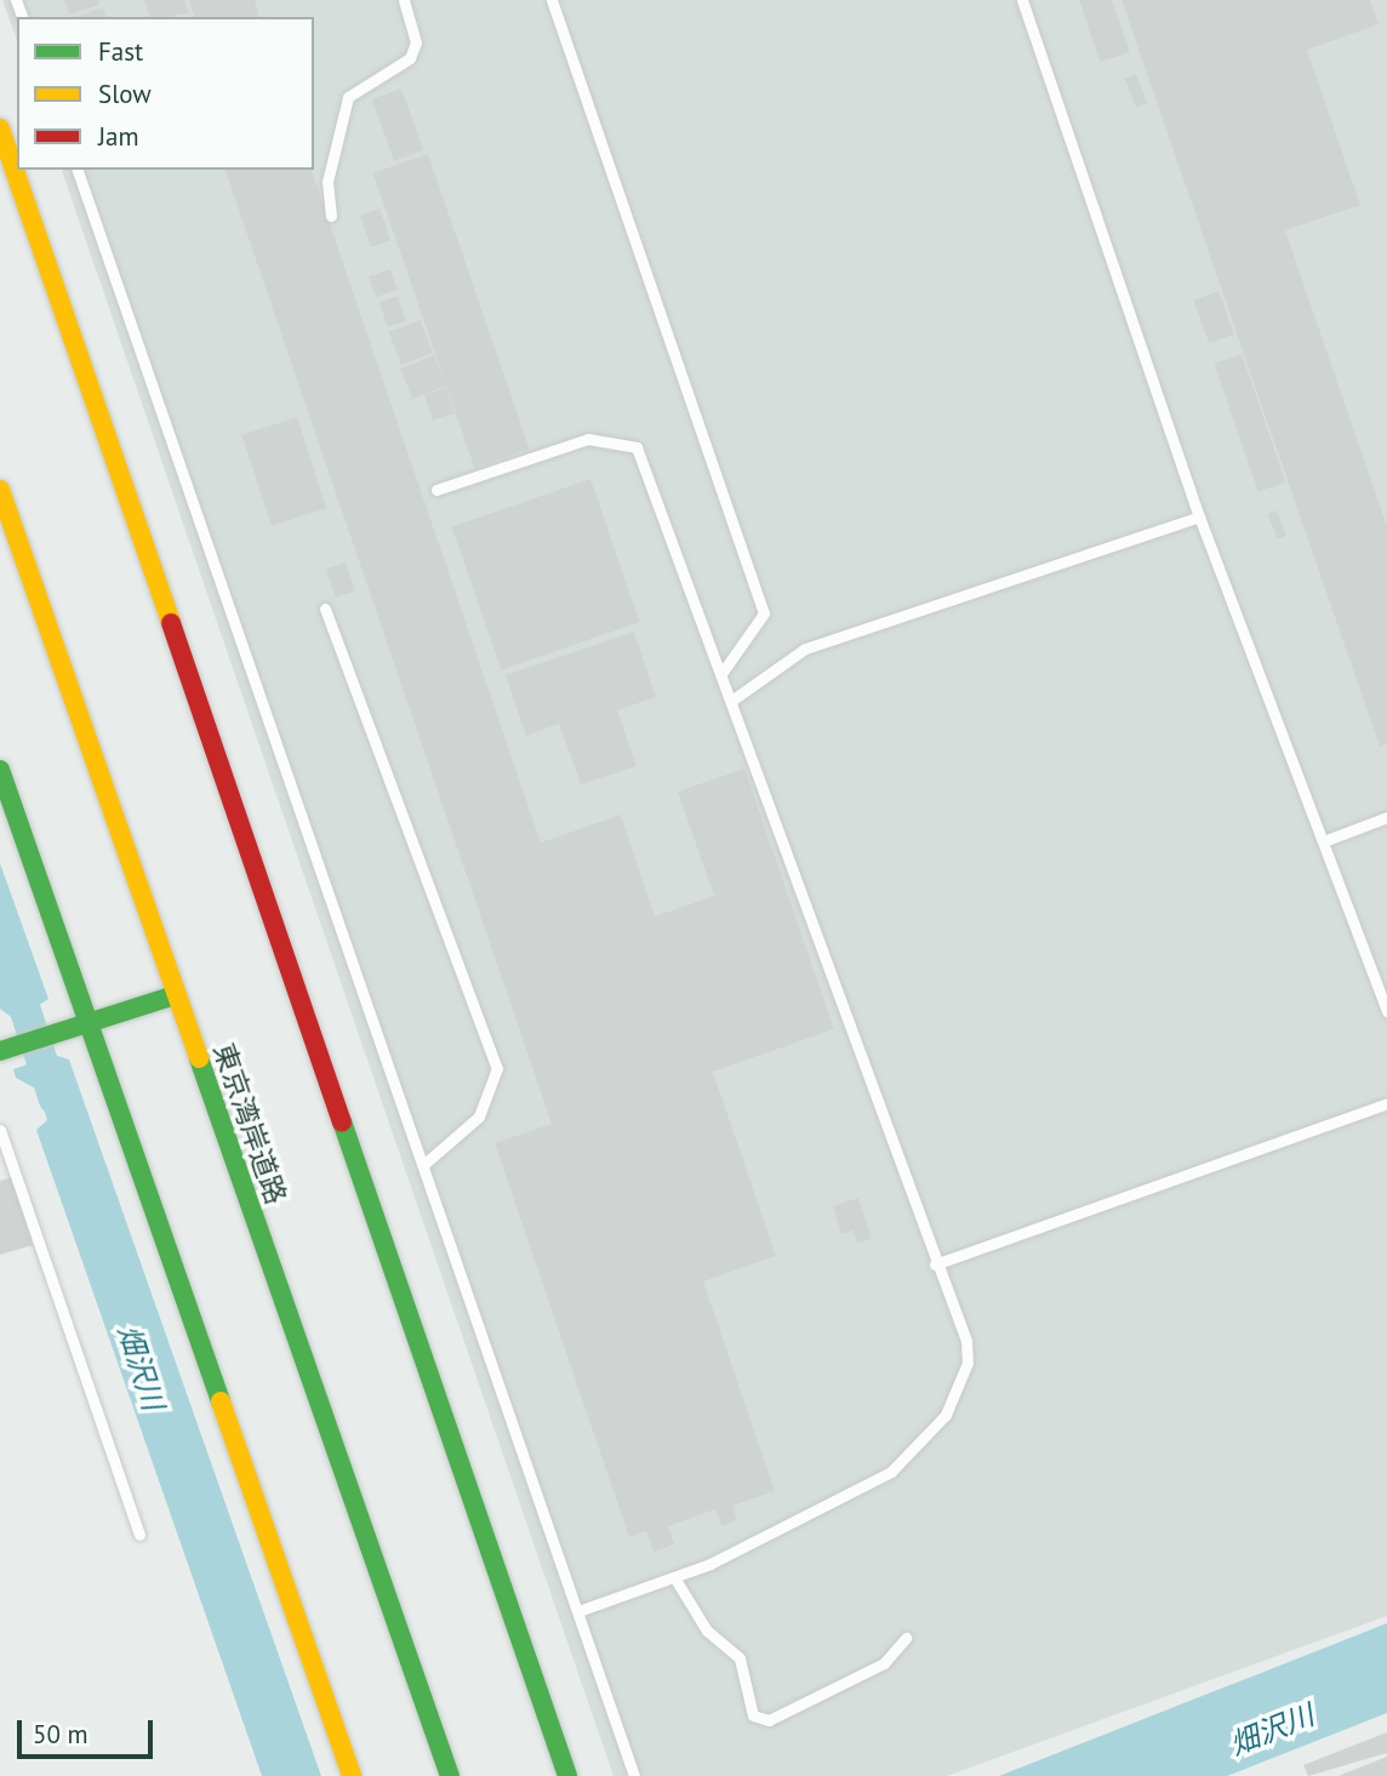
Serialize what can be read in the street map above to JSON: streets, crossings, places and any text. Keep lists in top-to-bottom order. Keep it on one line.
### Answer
{"streets":{"main road":["東京湾岸道路"]},"water":["畑沢川"],"legend":["Fast","Slow","Jam"],"scale_bar":"50 m"}
